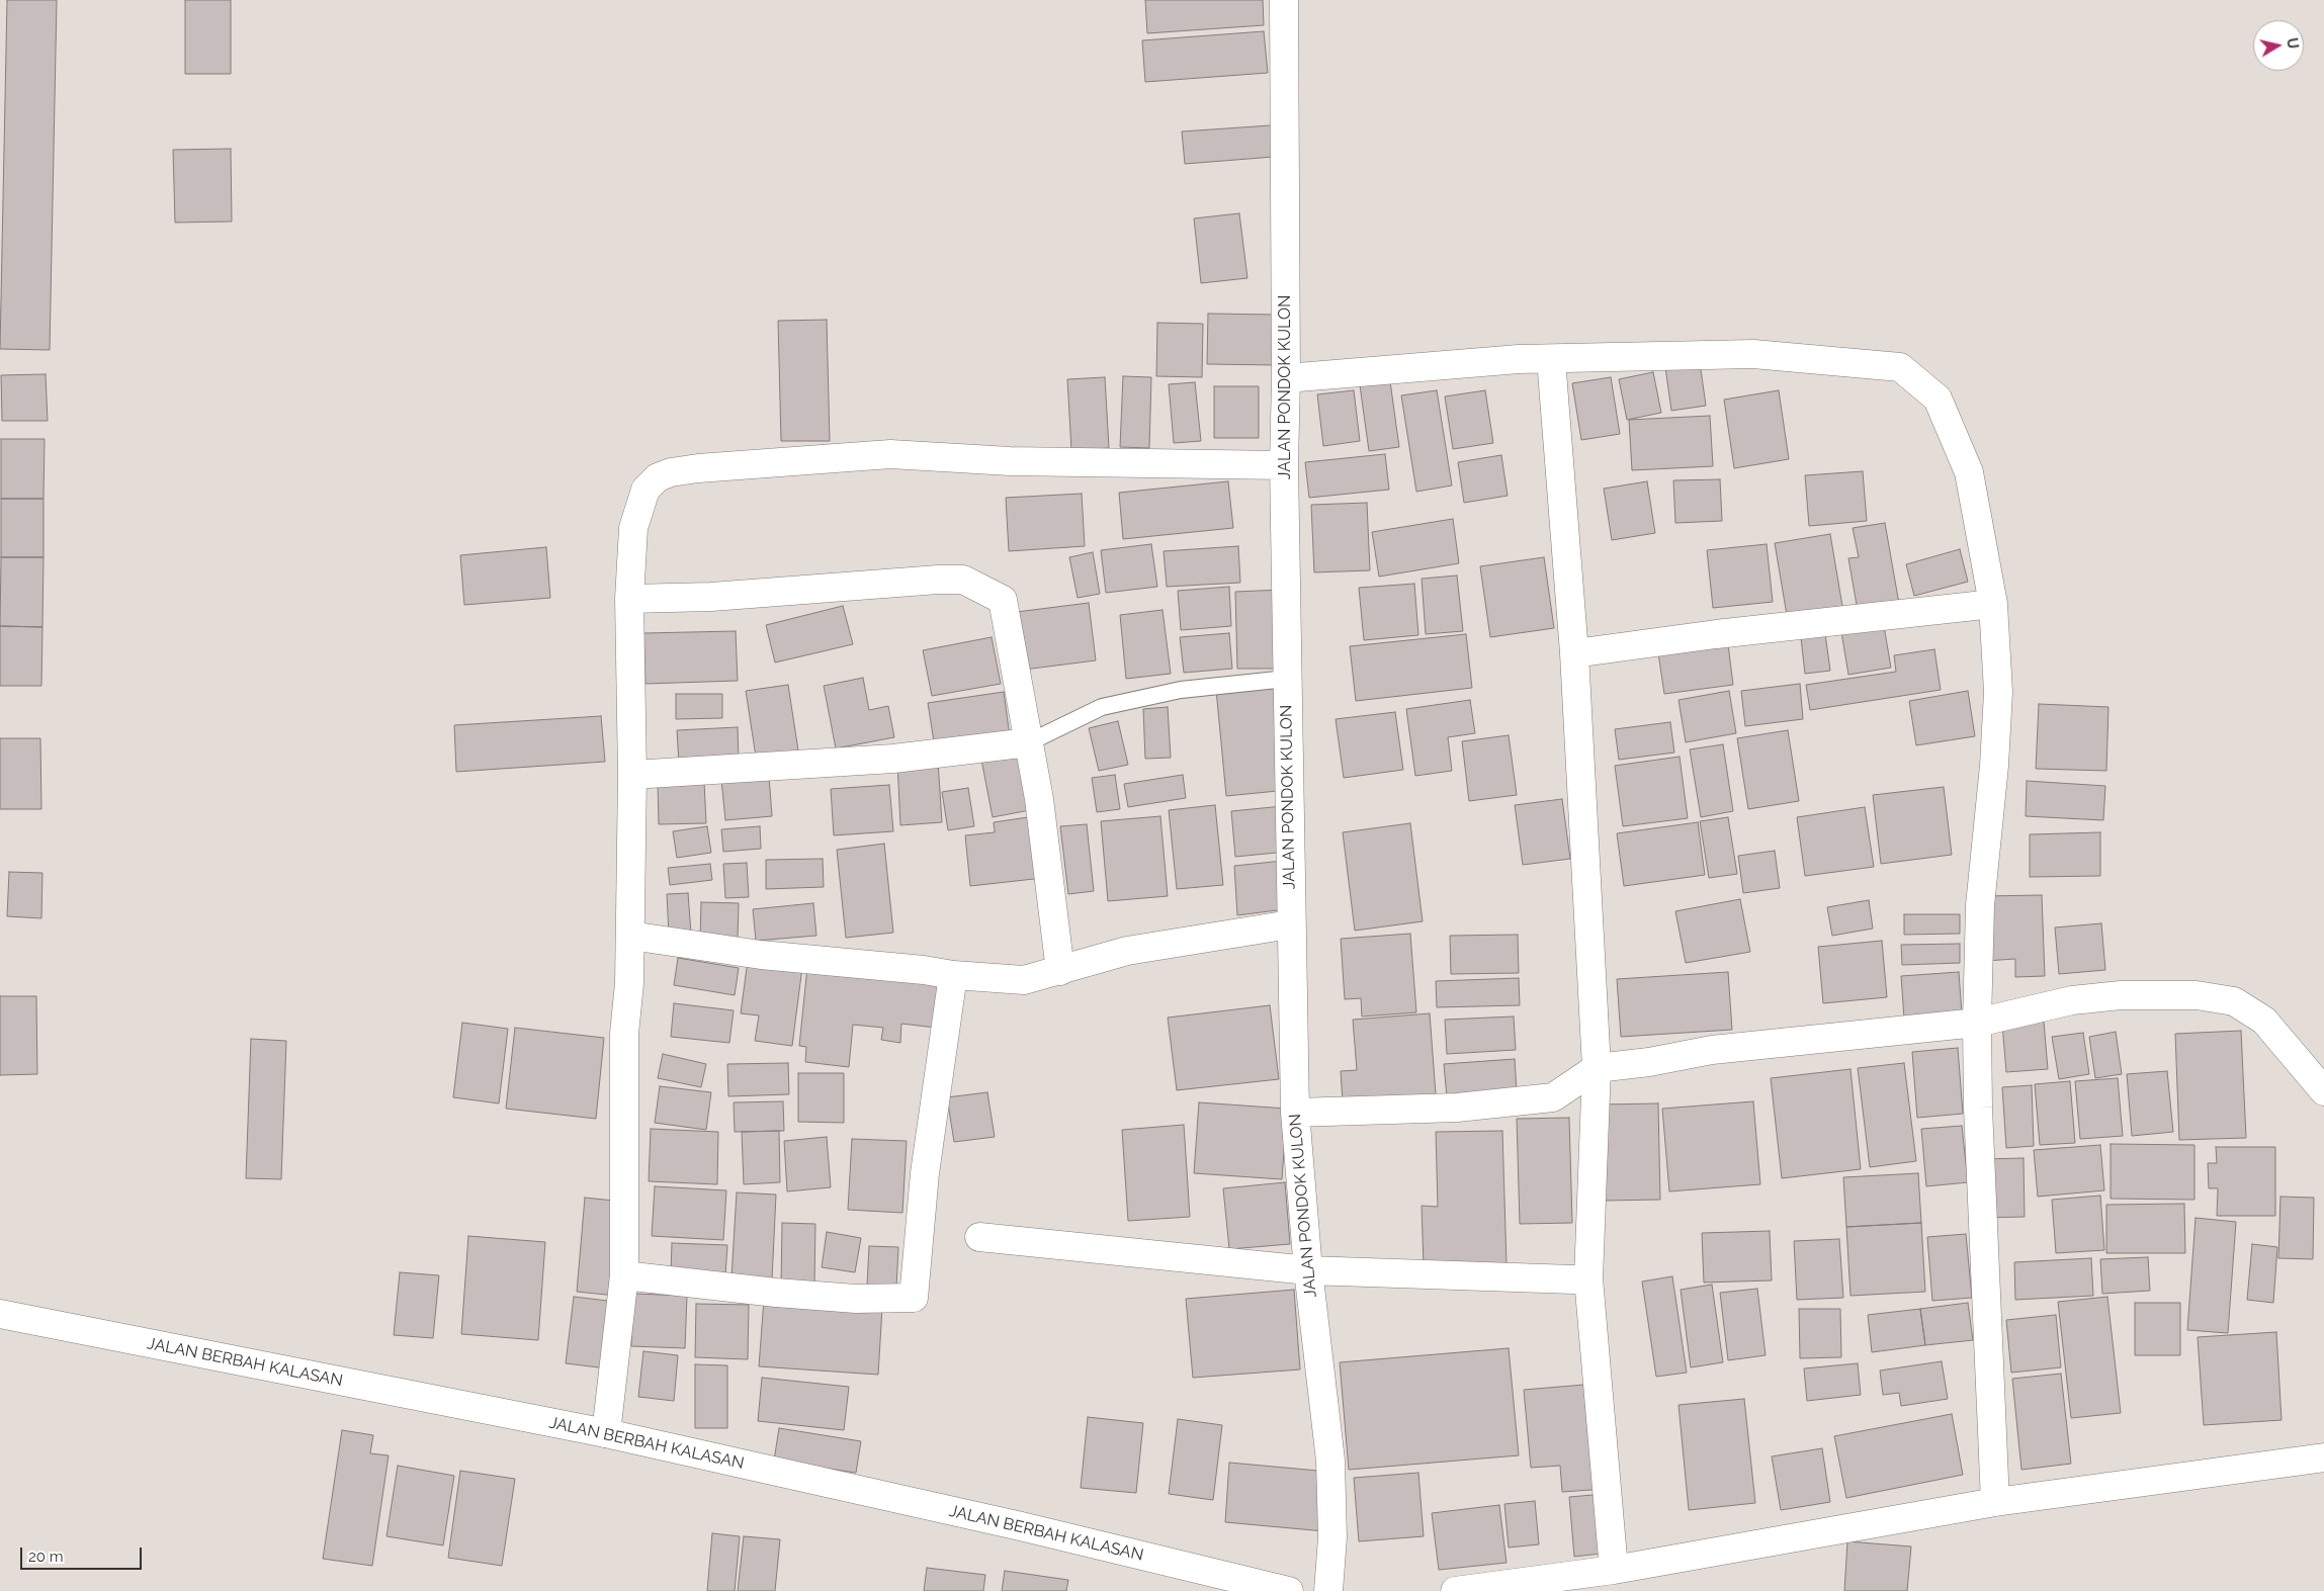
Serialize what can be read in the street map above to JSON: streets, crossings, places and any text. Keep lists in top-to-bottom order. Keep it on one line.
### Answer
{"streets":{"street":["JALAN PONDOK KULON","JALAN BERBAH KALASAN"]},"scale_bar":"20 m","north":"right"}
